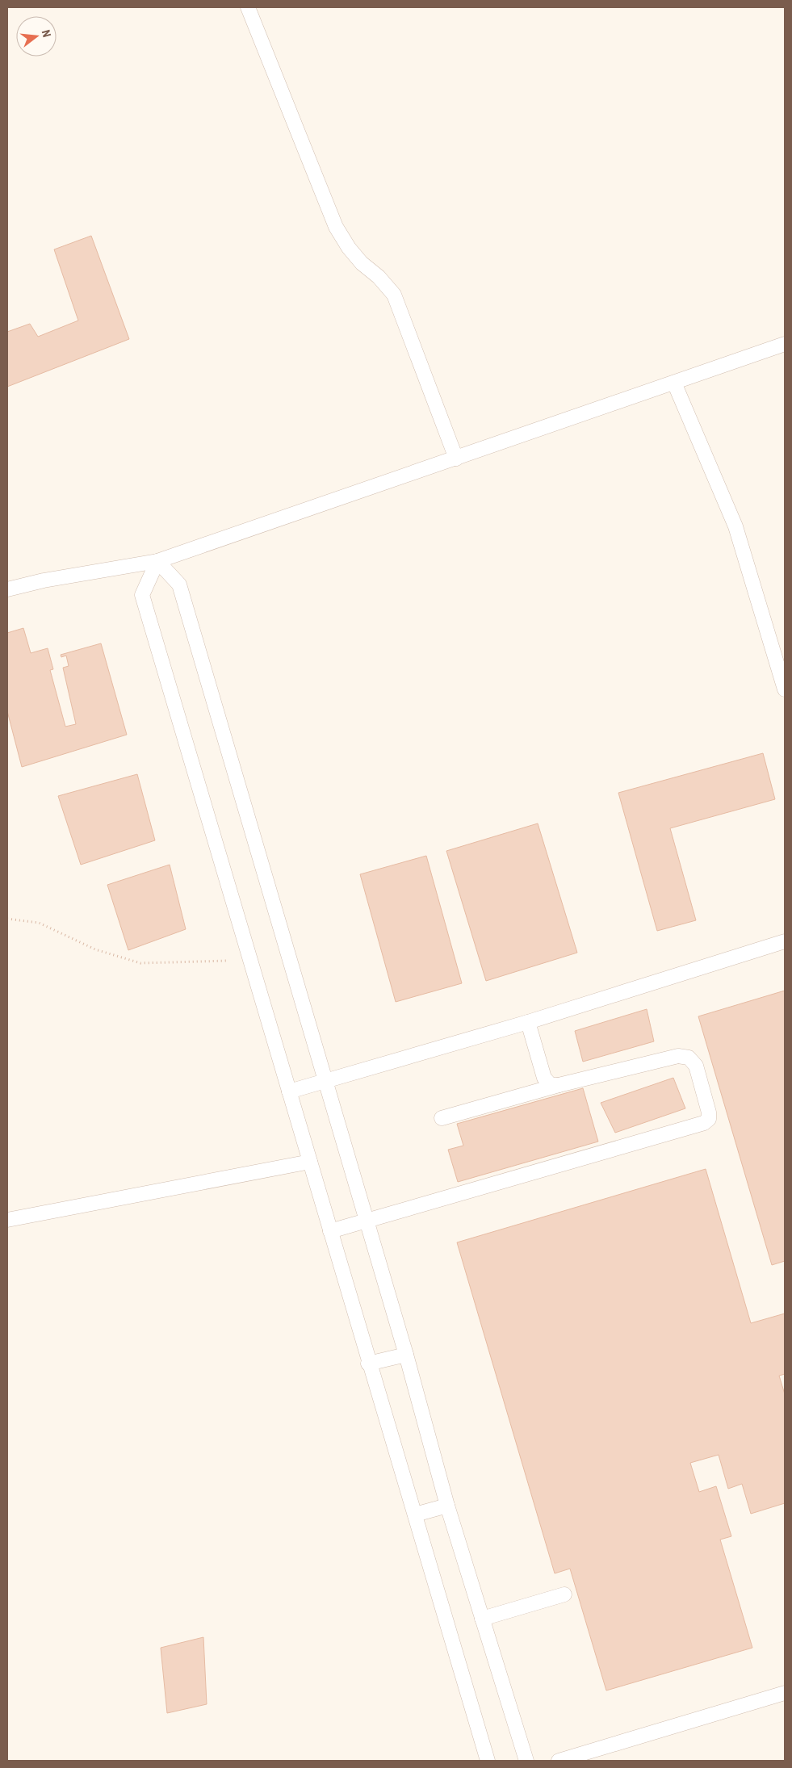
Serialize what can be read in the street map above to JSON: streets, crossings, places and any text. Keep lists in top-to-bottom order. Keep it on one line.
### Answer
{"north":"right"}
